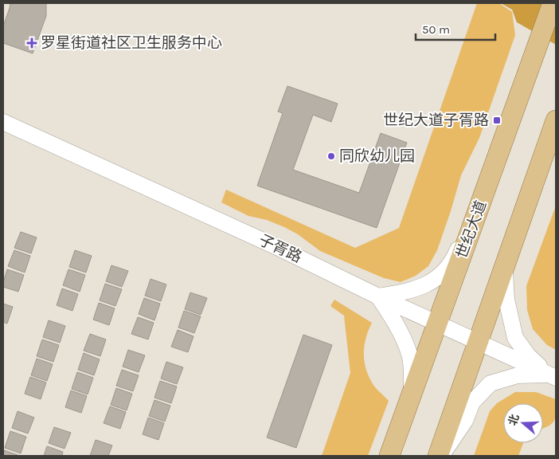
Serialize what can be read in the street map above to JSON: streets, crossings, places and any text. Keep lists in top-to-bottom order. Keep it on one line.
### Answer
{"streets":{"main road":["世纪大道"],"street":["子胥路"]},"crossings":[["世纪大道","子胥路"]],"places":{"health":["罗星街道社区卫生服务中心"],"transit":["世纪大道子胥路"],"other":["同欣幼儿园"]},"scale_bar":"50 m","north":"left"}
